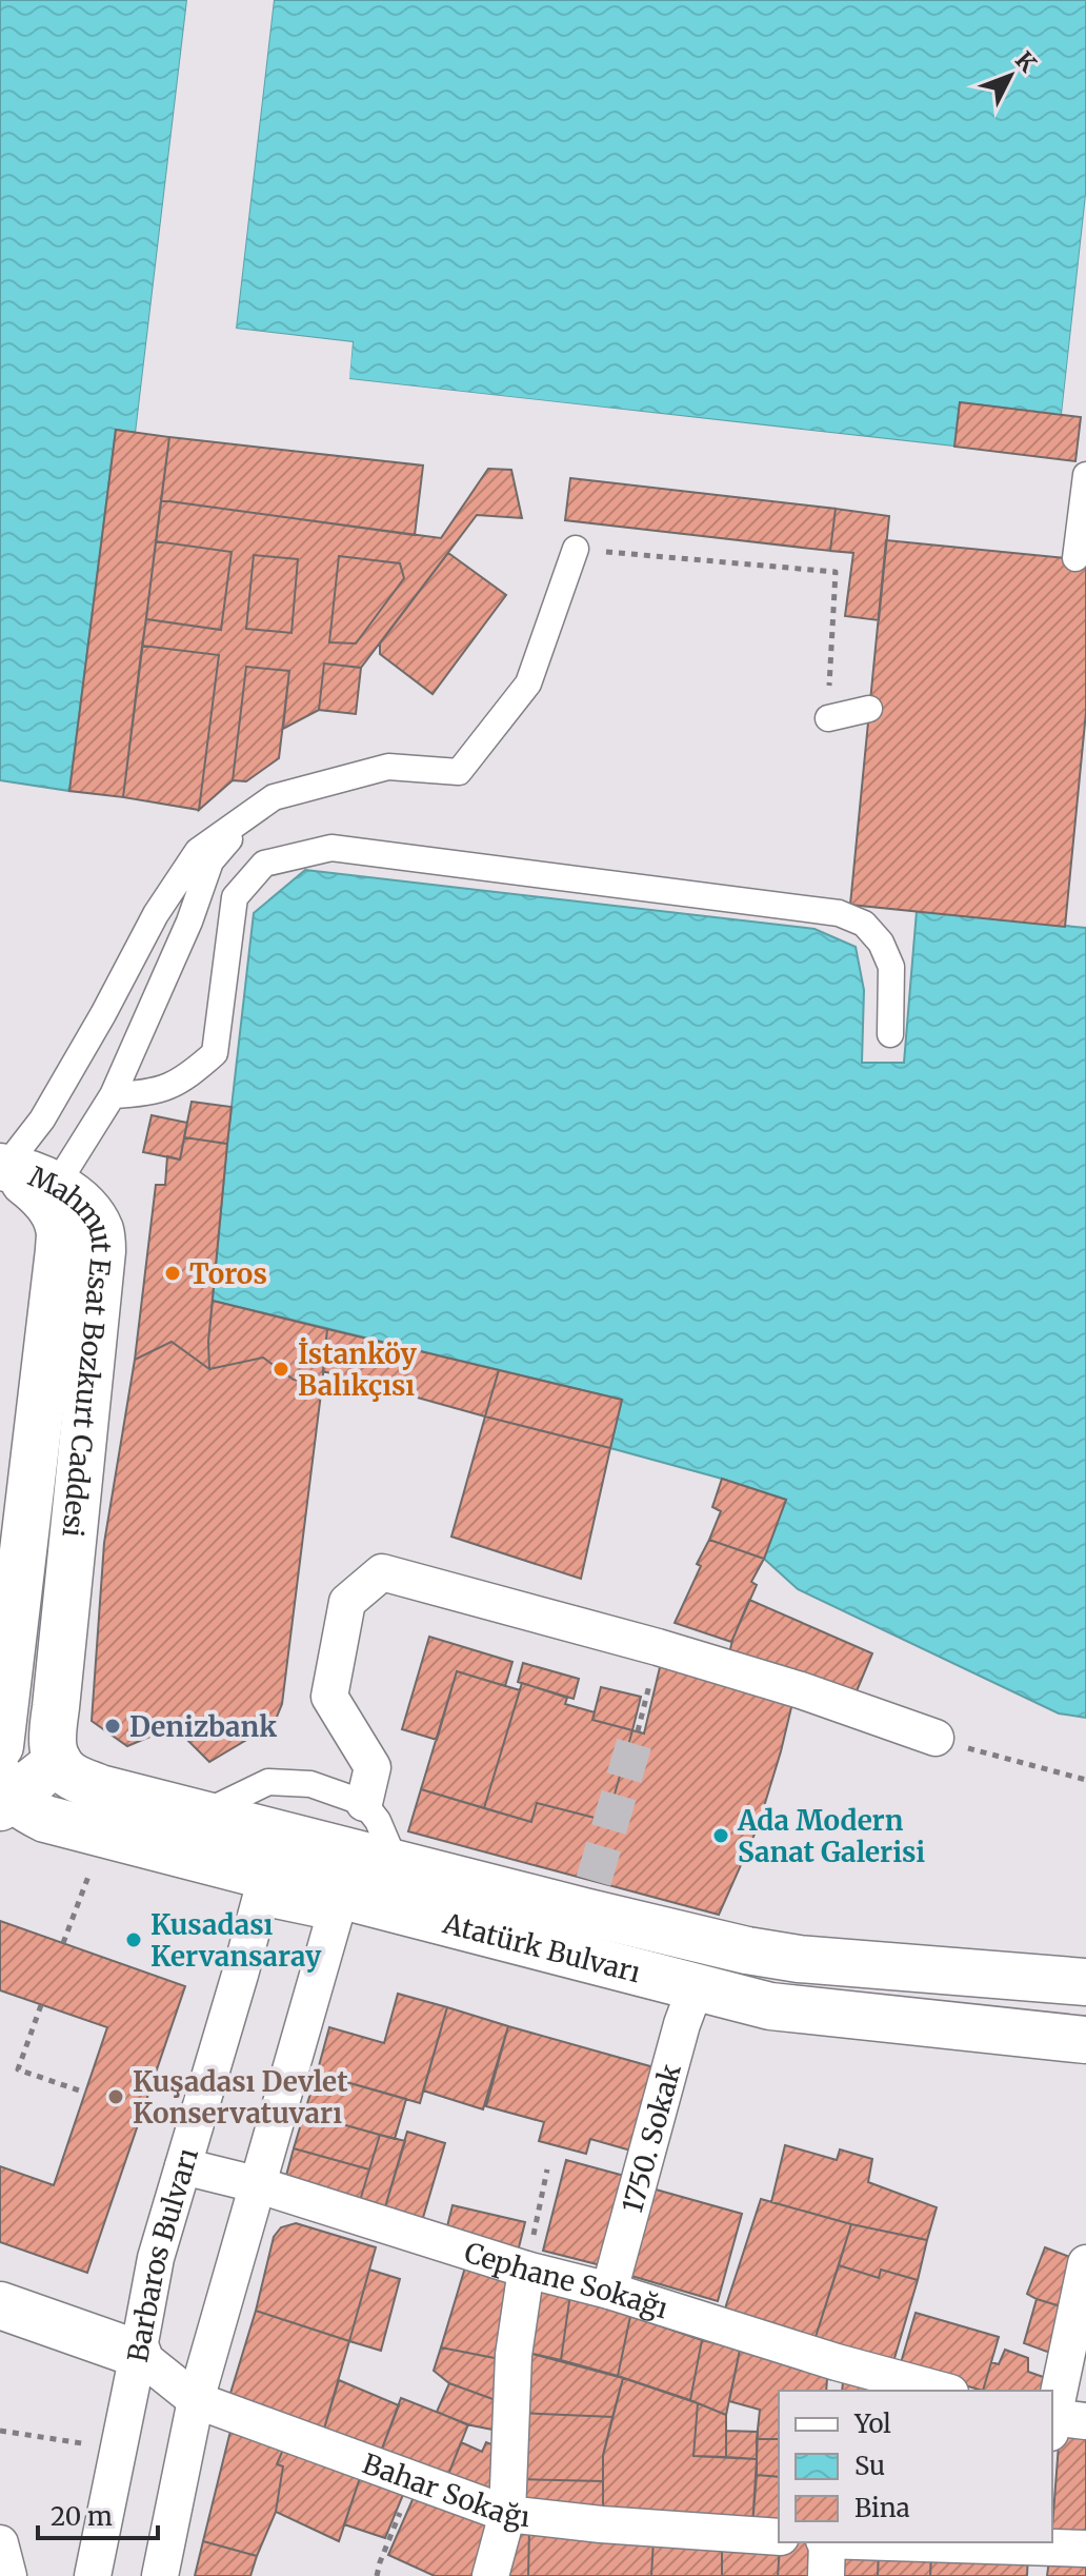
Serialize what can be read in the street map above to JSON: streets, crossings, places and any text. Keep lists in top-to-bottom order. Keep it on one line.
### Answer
{"streets":{"main road":["Mahmut Esat Bozkurt Caddesi","Atatürk Bulvarı"],"street":["1750. Sokak","Barbaros Bulvarı","Cephane Sokağı","Bahar Sokağı"]},"crossings":[["Mahmut Esat Bozkurt Caddesi","Atatürk Bulvarı"],["Atatürk Bulvarı","1750. Sokak"],["1750. Sokak","Cephane Sokağı"],["Barbaros Bulvarı","Cephane Sokağı"],["Barbaros Bulvarı","Bahar Sokağı"]],"places":["Toros","İstanköy Balıkçısı","Denizbank","Ada Modern Sanat Galerisi","Kusadası Kervansaray","Kuşadası Devlet Konservatuvarı"],"legend":["Yol","Su","Bina"],"scale_bar":"20 m","north":"top right"}
